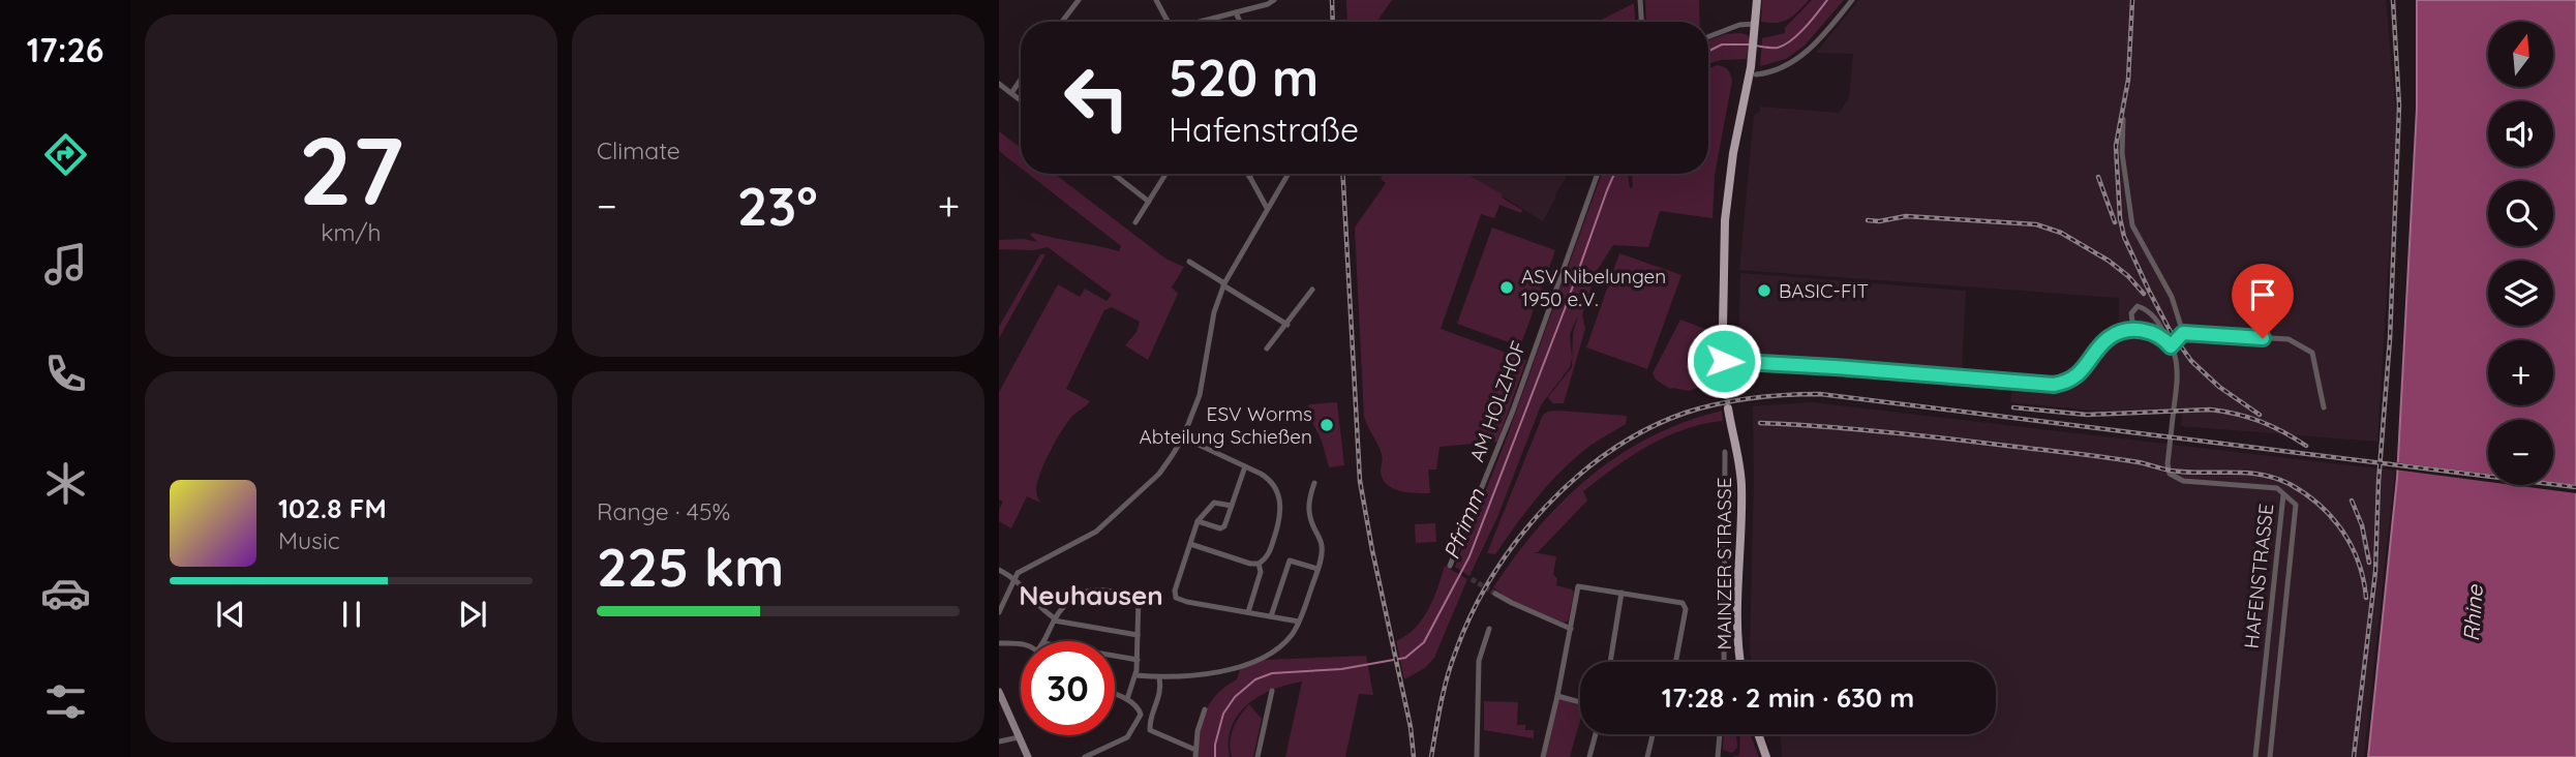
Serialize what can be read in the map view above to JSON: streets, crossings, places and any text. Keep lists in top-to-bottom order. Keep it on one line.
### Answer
{"streets":{"main road":["MAINZER STRASSE"],"street":["AM HOLZHOF","HAFENSTRASSE"]},"districts":["Neuhausen"],"water":["Pfrimm","Rhine"],"places":["ASV Nibelungen 1950 e.V.","BASIC-FIT","ESV Worms Abteilung Schießen"],"north":"top","page":{"tabs":"17:26","tile":[["27","km/h"],"Climate",["Range · 45%","225 km"]],"map_buttons":["+","−"],"turn":["520 m","Hafenstraße"],"heat":["−","23°","+"],"song":["102.8 FM","Music"],"limit":"30","trip":"17:28 · 2 min · 630 m"}}
